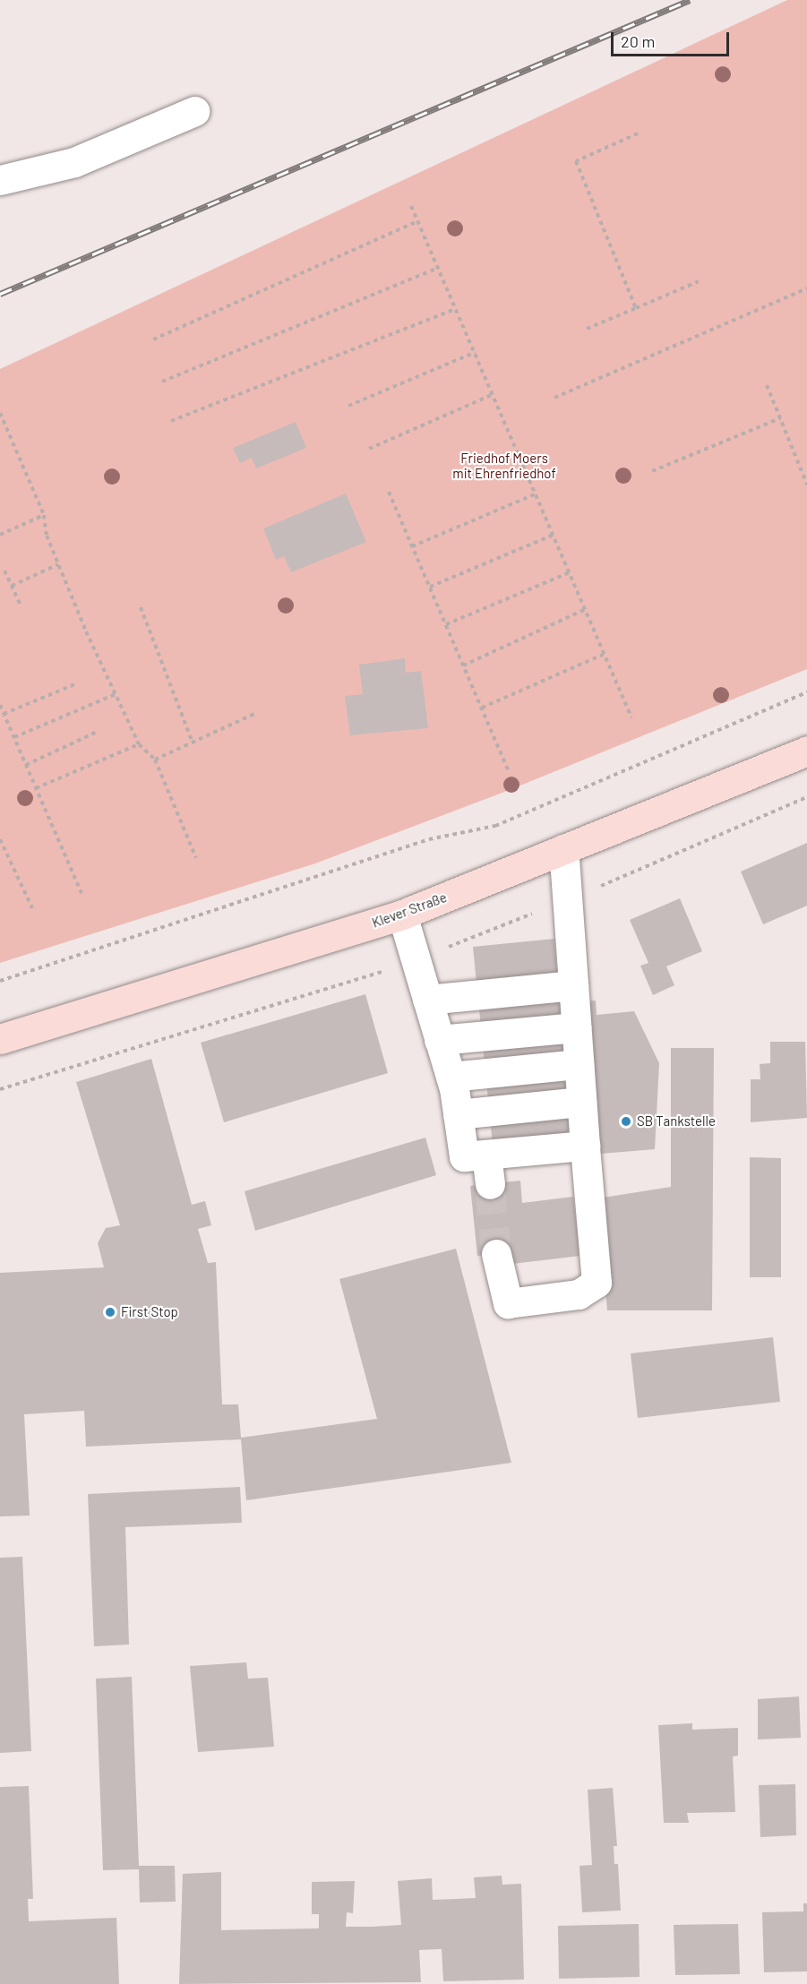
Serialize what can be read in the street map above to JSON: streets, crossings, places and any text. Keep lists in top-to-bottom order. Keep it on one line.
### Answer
{"streets":{"main road":["Klever Straße"]},"parks":["Friedhof Moers mit Ehrenfriedhof"],"places":["SB Tankstelle","First Stop"],"scale_bar":"20 m"}
